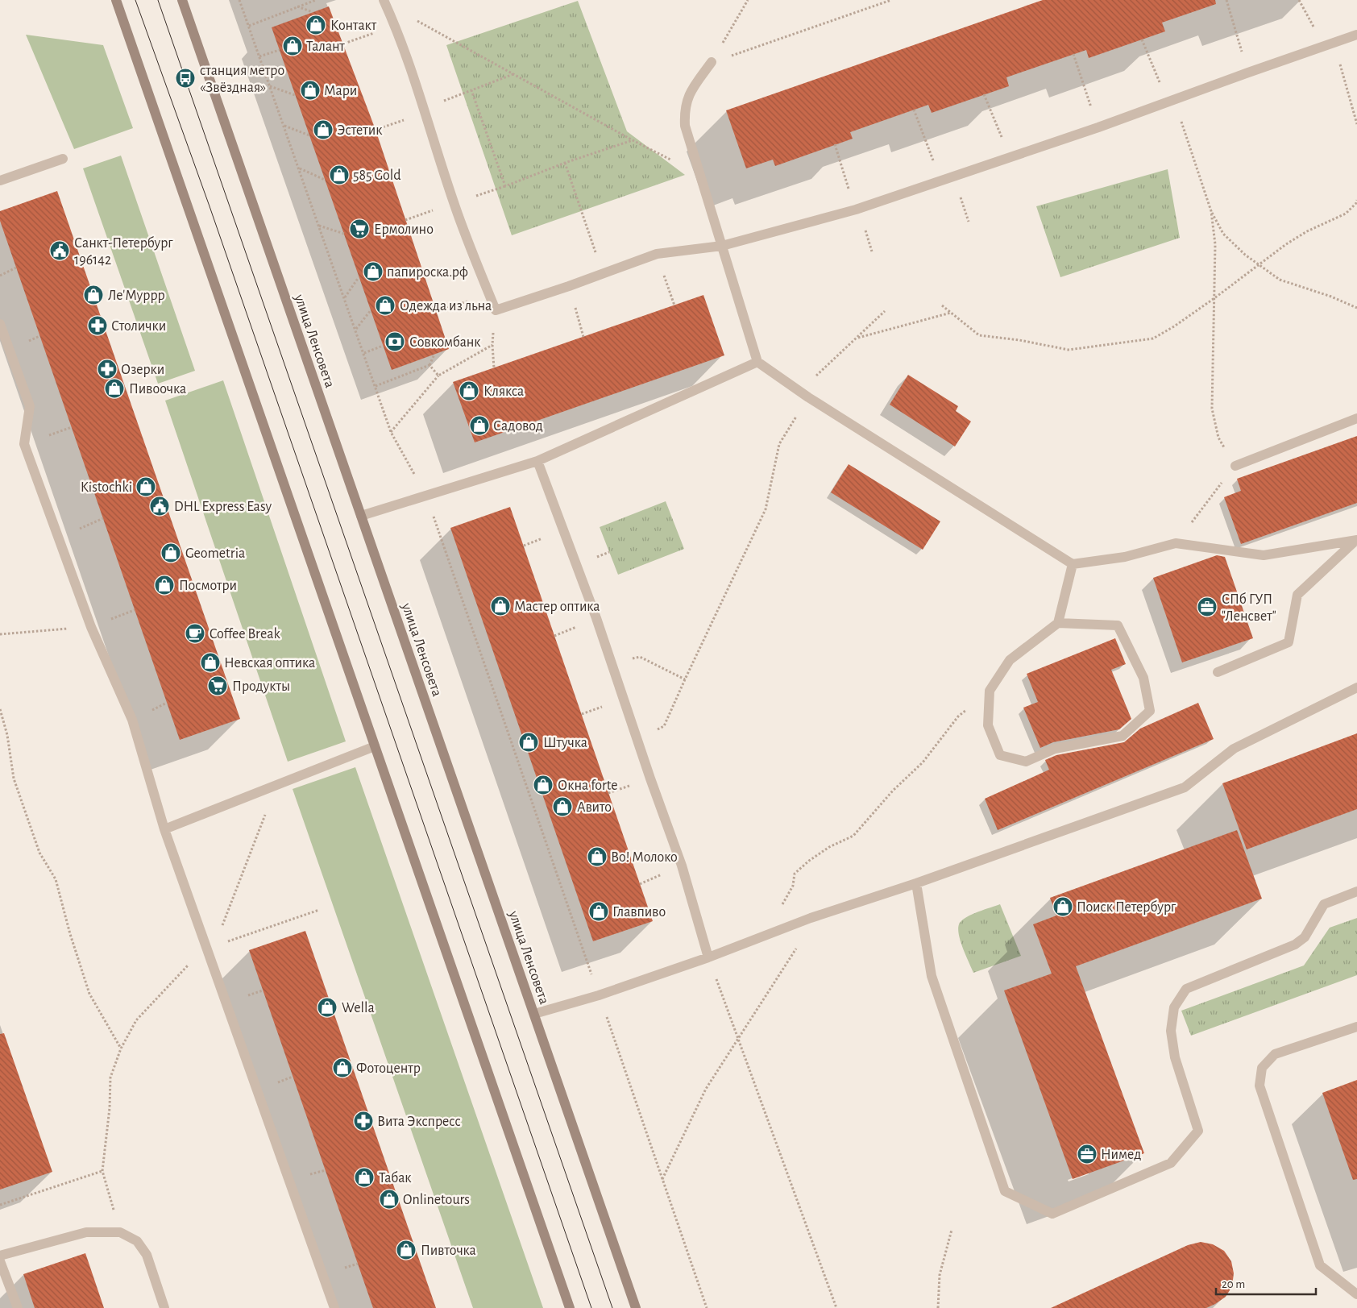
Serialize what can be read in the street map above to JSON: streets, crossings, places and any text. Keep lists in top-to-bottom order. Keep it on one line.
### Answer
{"streets":{"street":["улица Ленсовета"]},"places":{"shop":["Контакт","Талант","Мари","Эстетик","585 Gold","папироска.рф","Ле'Муррр","Одежда из льна","Пивоочка","Клякса","Садовод","Kistochki","Geometria","Посмотри","Мастер оптика","Невская оптика","Штучка","Окна forte","Авито","Во! Молоко","Поиск Петербург","Главпиво","Wella","Фотоцентр","Табак","Onlinetours","Пивточка"],"bus stop":["станция метро «Звёздная»"],"supermarket":["Ермолино","Продукты"],"public building":["Санкт-Петербург 196142","DHL Express Easy"],"pharmacy":["Столички","Озерки","Вита Экспресс"],"bank":["Совкомбанк"],"office":["СПб ГУП \"Ленсвет\"","Нимед"],"cafe":["Coffee Break"]},"scale_bar":"20 m"}
